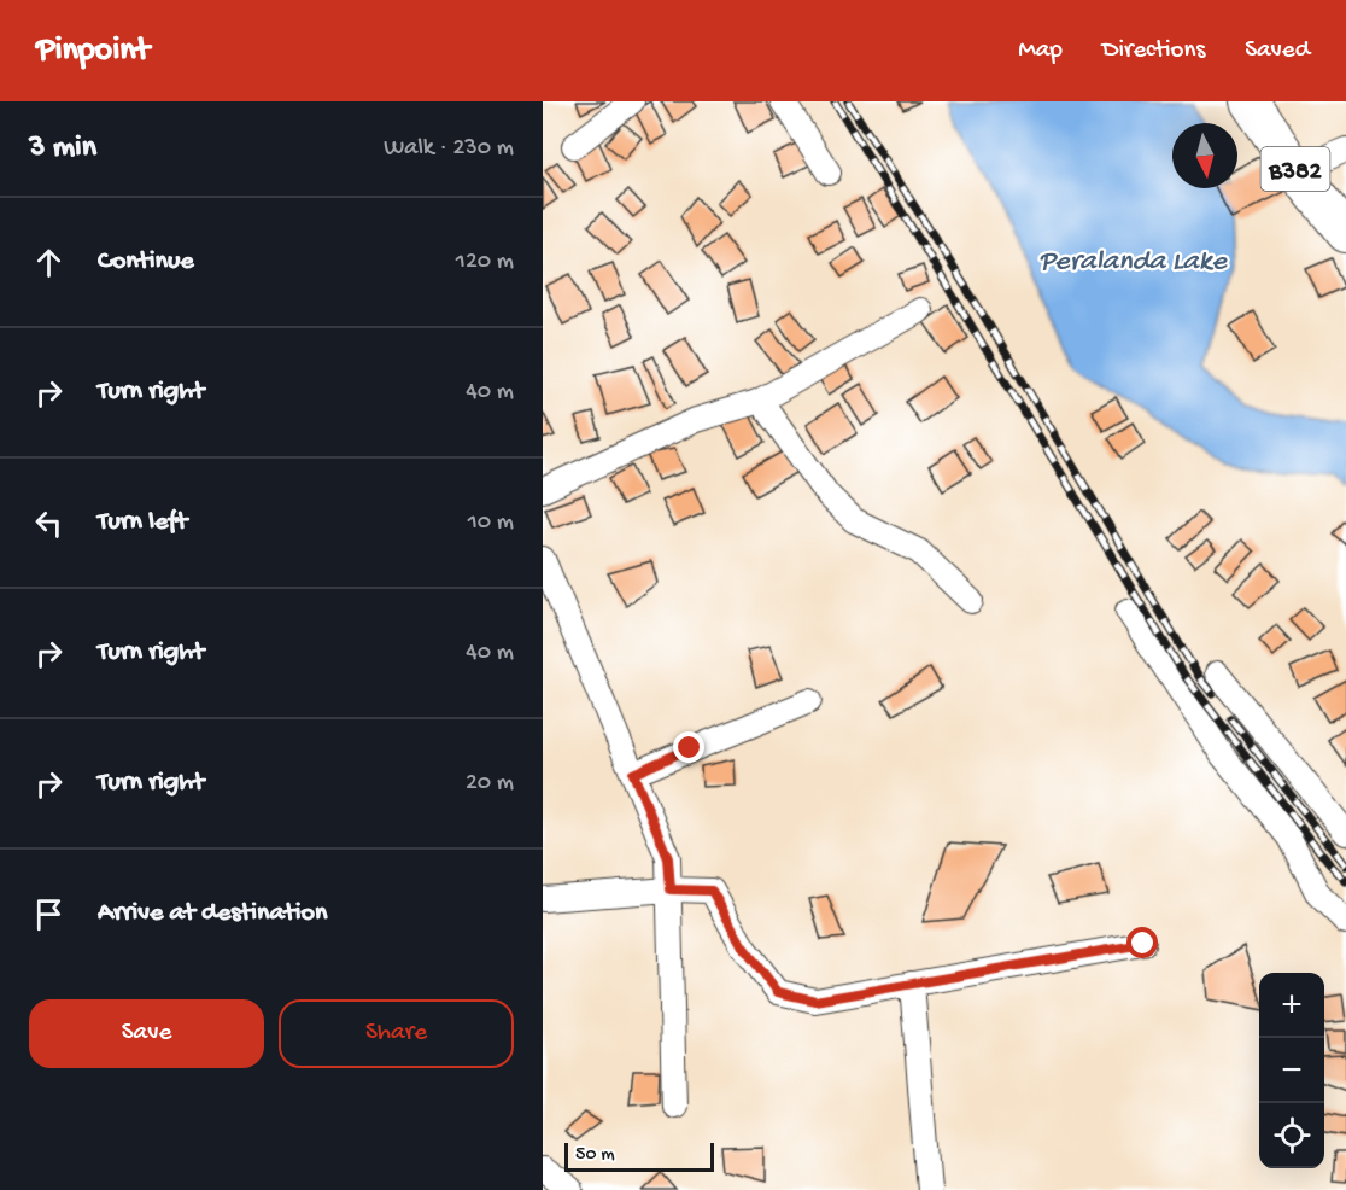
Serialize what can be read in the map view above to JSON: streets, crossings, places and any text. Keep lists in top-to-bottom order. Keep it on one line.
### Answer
{"streets":{"main road":["B382"]},"water":["Peralanda Lake"],"scale_bar":"50 m","north":"bottom","page":{"header":"Pinpoint","nav":["Map","Directions","Saved"],"heading":["3 min","Walk · 230 m"],"list":[["Continue","120 m"],["Turn right","40 m"],["Turn left","10 m"],["Turn right","40 m"],["Turn right","20 m"],"Arrive at destination"],"map_buttons":["+","−"],"buttons":["Save","Share"],"scale":"50 m"}}
